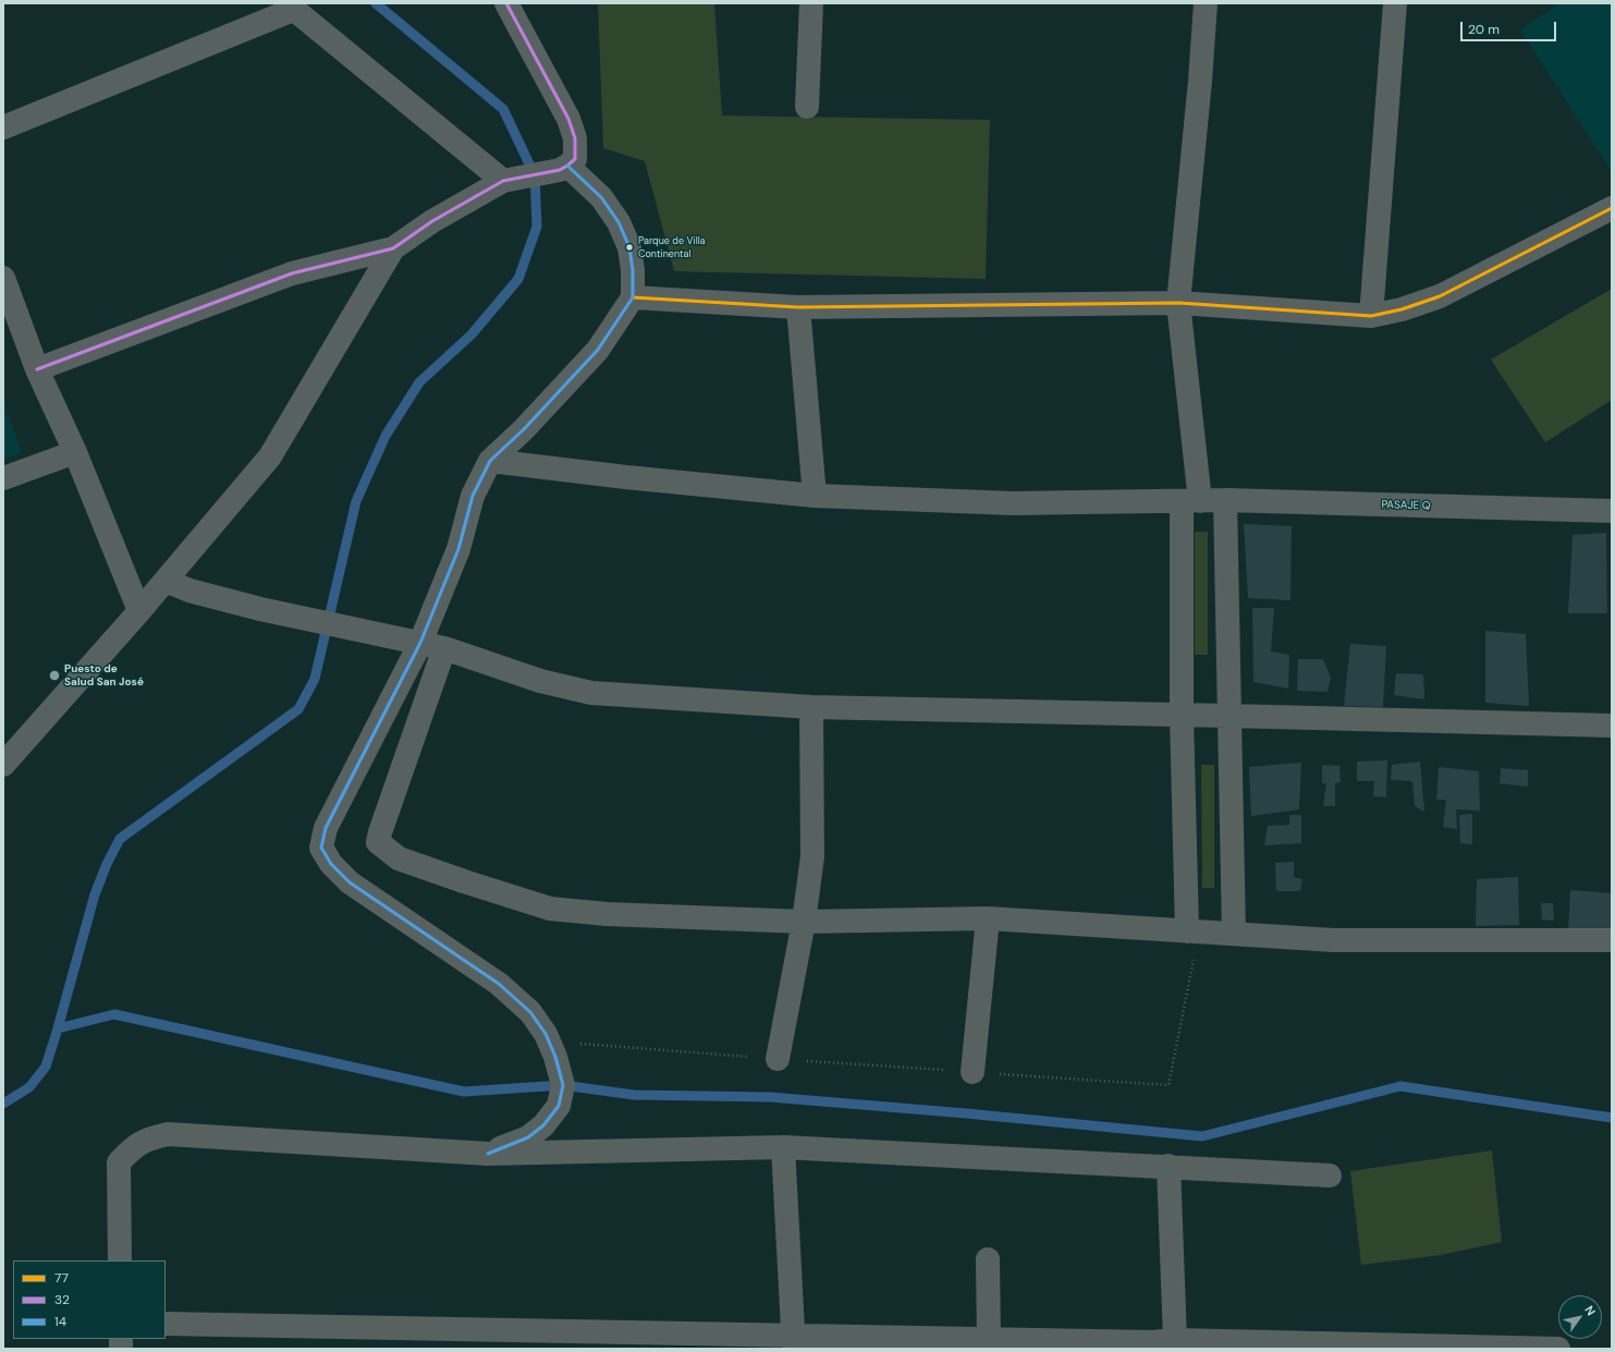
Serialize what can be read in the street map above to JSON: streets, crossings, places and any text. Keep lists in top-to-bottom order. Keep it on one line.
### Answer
{"streets":{"street":["PASAJE Q"]},"places":["Parque de Villa Continental","Puesto de Salud San José"],"lines":["transit line 32","transit line 14","transit line 77"],"legend":["77","32","14"],"scale_bar":"20 m","north":"top right"}
